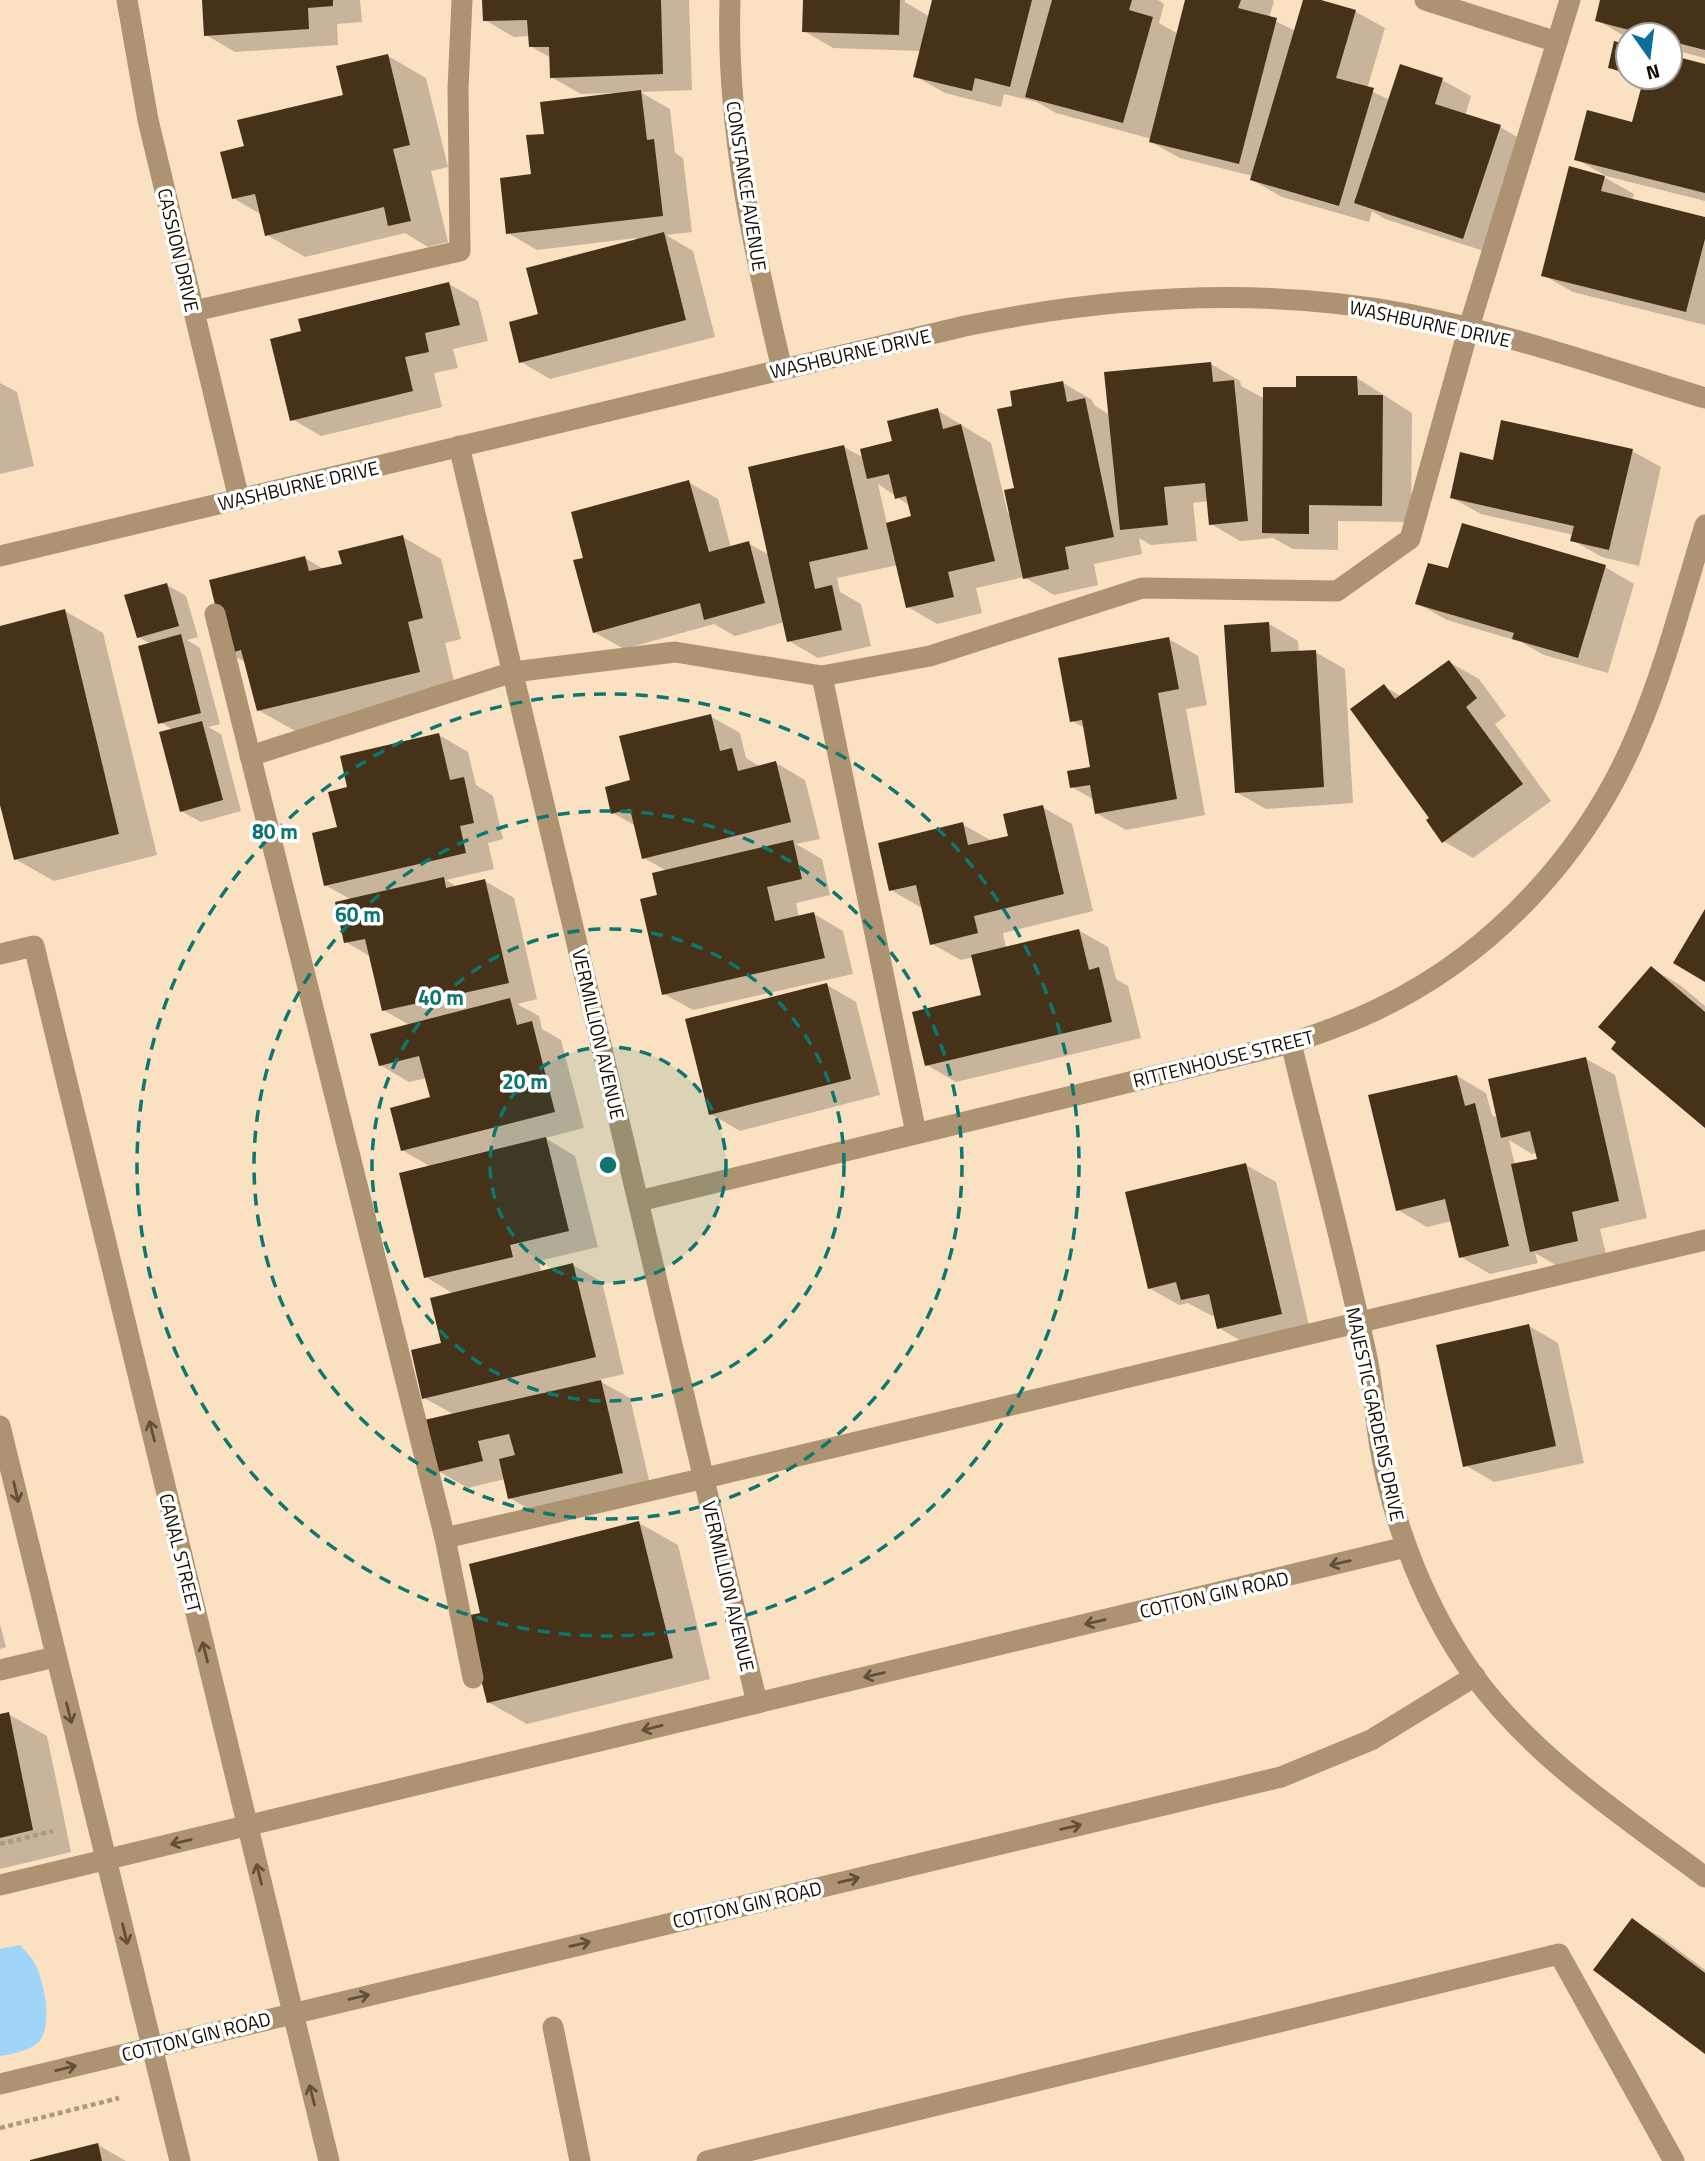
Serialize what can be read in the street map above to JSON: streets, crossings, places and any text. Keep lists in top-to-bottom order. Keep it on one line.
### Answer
{"streets":{"street":["CONSTANCE AVENUE","CASSION DRIVE","WASHBURNE DRIVE","VERMILLION AVENUE","RITTENHOUSE STREET","MAJESTIC GARDENS DRIVE","CANAL STREET","COTTON GIN ROAD"]},"crossings":[["CONSTANCE AVENUE","WASHBURNE DRIVE"],["CASSION DRIVE","WASHBURNE DRIVE"],["WASHBURNE DRIVE","VERMILLION AVENUE"],["VERMILLION AVENUE","RITTENHOUSE STREET"],["VERMILLION AVENUE","COTTON GIN ROAD"],["RITTENHOUSE STREET","MAJESTIC GARDENS DRIVE"],["MAJESTIC GARDENS DRIVE","COTTON GIN ROAD"],["CANAL STREET","COTTON GIN ROAD"]],"north":"bottom","rings":["80 m","60 m","40 m","20 m"]}
